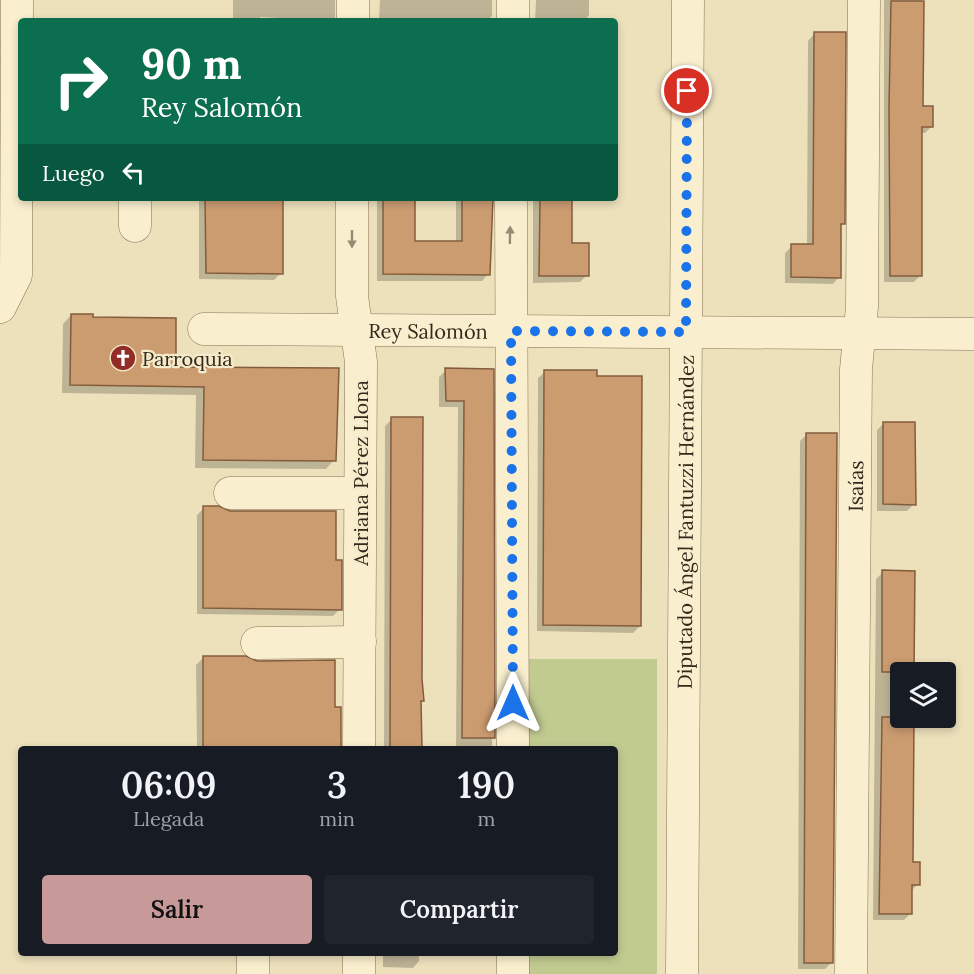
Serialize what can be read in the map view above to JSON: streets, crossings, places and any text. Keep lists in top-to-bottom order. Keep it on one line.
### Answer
{"streets":{"street":["Rey Salomón","Adriana Pérez Llona","Isaías","Diputado Ángel Fantuzzi Hernández"]},"crossings":[["Rey Salomón","Adriana Pérez Llona"],["Rey Salomón","Isaías"],["Rey Salomón","Diputado Ángel Fantuzzi Hernández"]],"places":{"church":["Parroquia"]},"page":{"turn":["90 m","Rey Salomón"],"then":"Luego","eta":["06:09","Llegada","3","min","190","m"],"buttons":["Salir","Compartir"]}}
